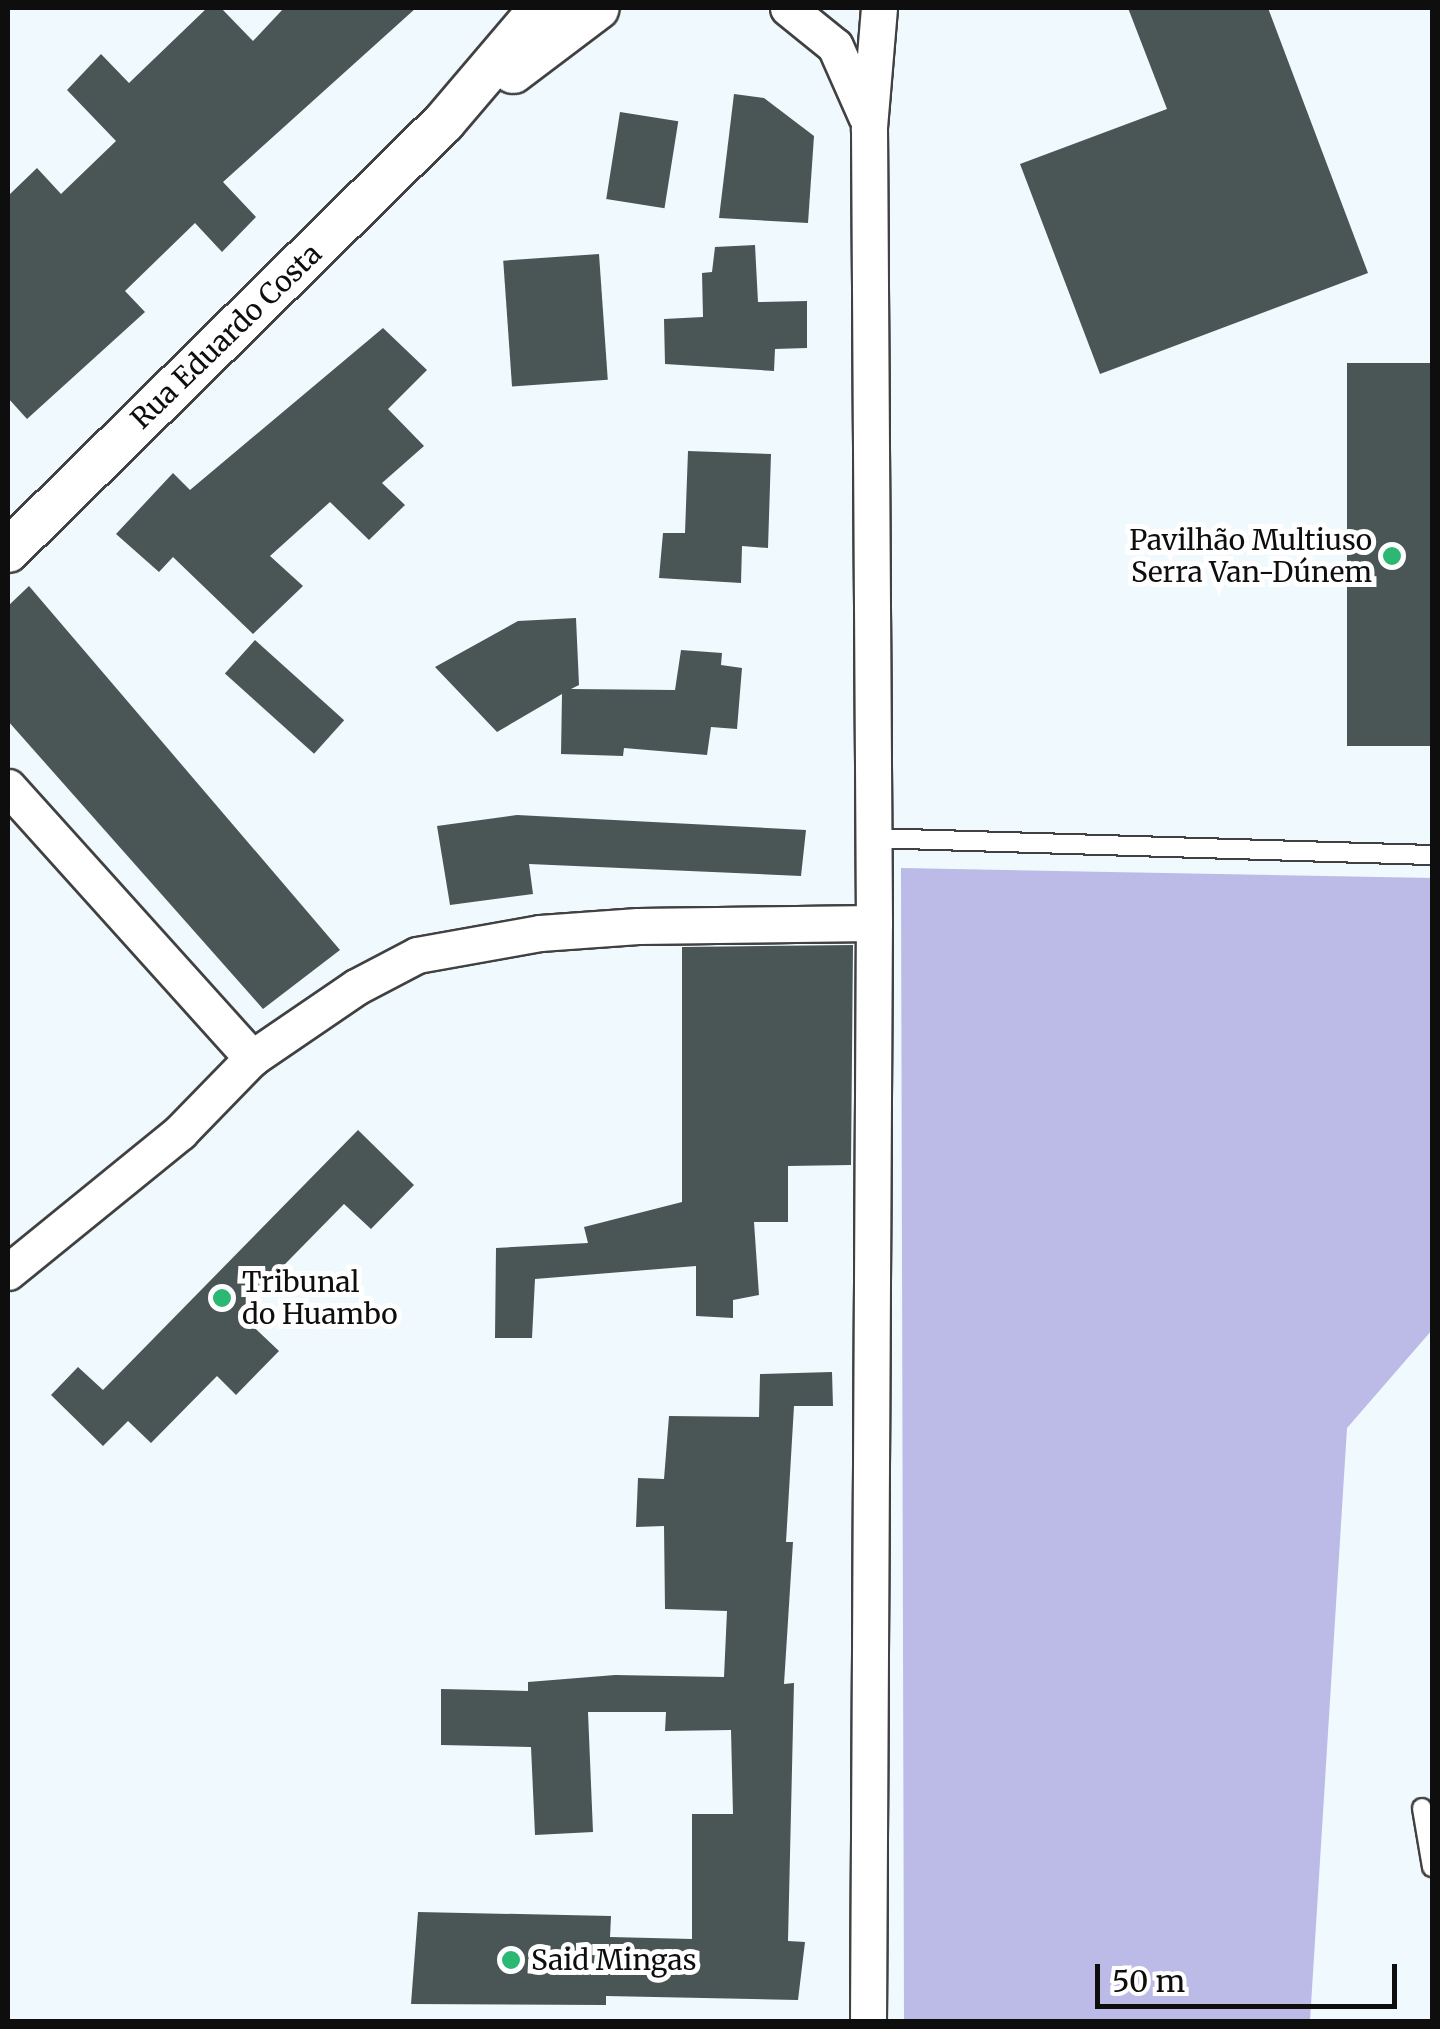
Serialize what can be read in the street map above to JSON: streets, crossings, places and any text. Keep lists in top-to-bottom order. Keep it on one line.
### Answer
{"streets":{"street":["Rua Eduardo Costa"]},"places":["Pavilhão Multiuso Serra Van-Dúnem","Tribunal do Huambo","Said Mingas"],"scale_bar":"50 m"}
